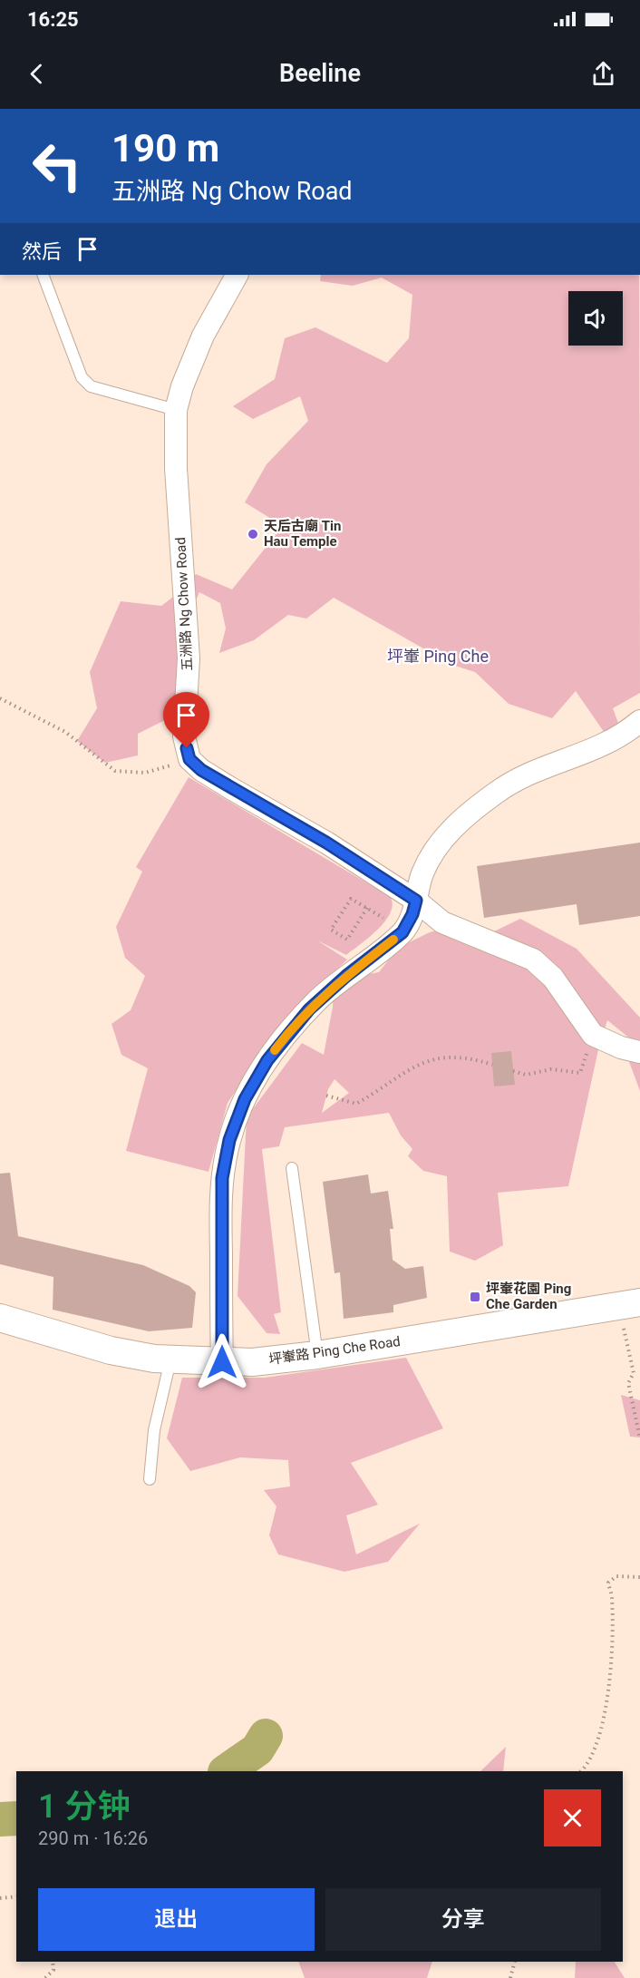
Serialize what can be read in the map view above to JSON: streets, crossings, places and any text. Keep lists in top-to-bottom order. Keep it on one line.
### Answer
{"streets":{"street":["五洲路 Ng Chow Road","坪輋路 Ping Che Road"]},"districts":["坪輋 Ping Che"],"places":{"other":["天后古廟 Tin Hau Temple"],"transit":["坪輋花園 Ping Che Garden"]},"page":{"status":"16:25","header":"Beeline","turn":["190 m","五洲路 Ng Chow Road"],"then":"然后","heading":["1 分钟","290 m · 16:26"],"buttons":["退出","分享"]}}
